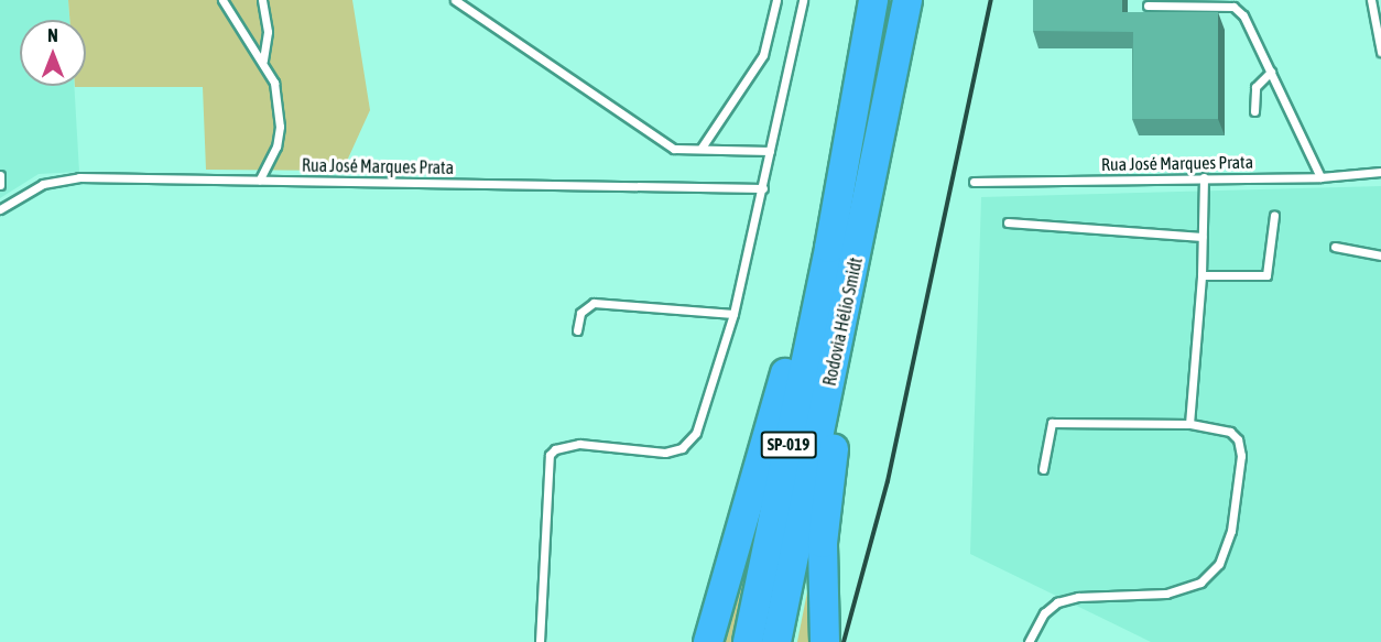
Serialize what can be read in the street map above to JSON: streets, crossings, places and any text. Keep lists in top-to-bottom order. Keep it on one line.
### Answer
{"streets":{"highway":["Rodovia Hélio Smidt","SP-019"],"lane":["Rua José Marques Prata"]},"north":"top"}
